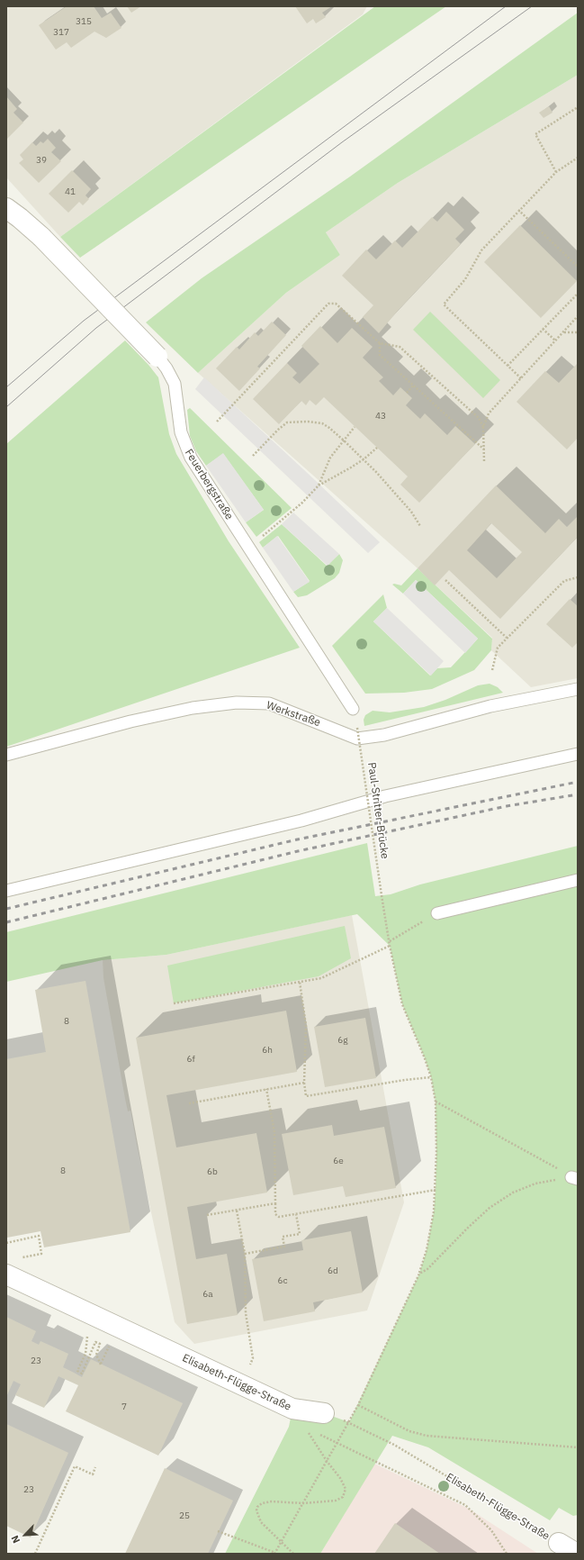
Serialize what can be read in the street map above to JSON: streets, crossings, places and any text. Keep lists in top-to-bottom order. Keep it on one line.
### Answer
{"streets":{"street":["Feuerbergstraße","Elisabeth-Flügge-Straße"],"lane":["Werkstraße"],"path":["Paul-Stritter-Brücke"]},"crossings":[["Paul-Stritter-Brücke","Elisabeth-Flügge-Straße"]],"house_numbers":["315","317","39","41","43","8","6g","6h","6f","6e","8","6b","6d","6c","6a","23","7","23","25"],"north":"bottom left"}
